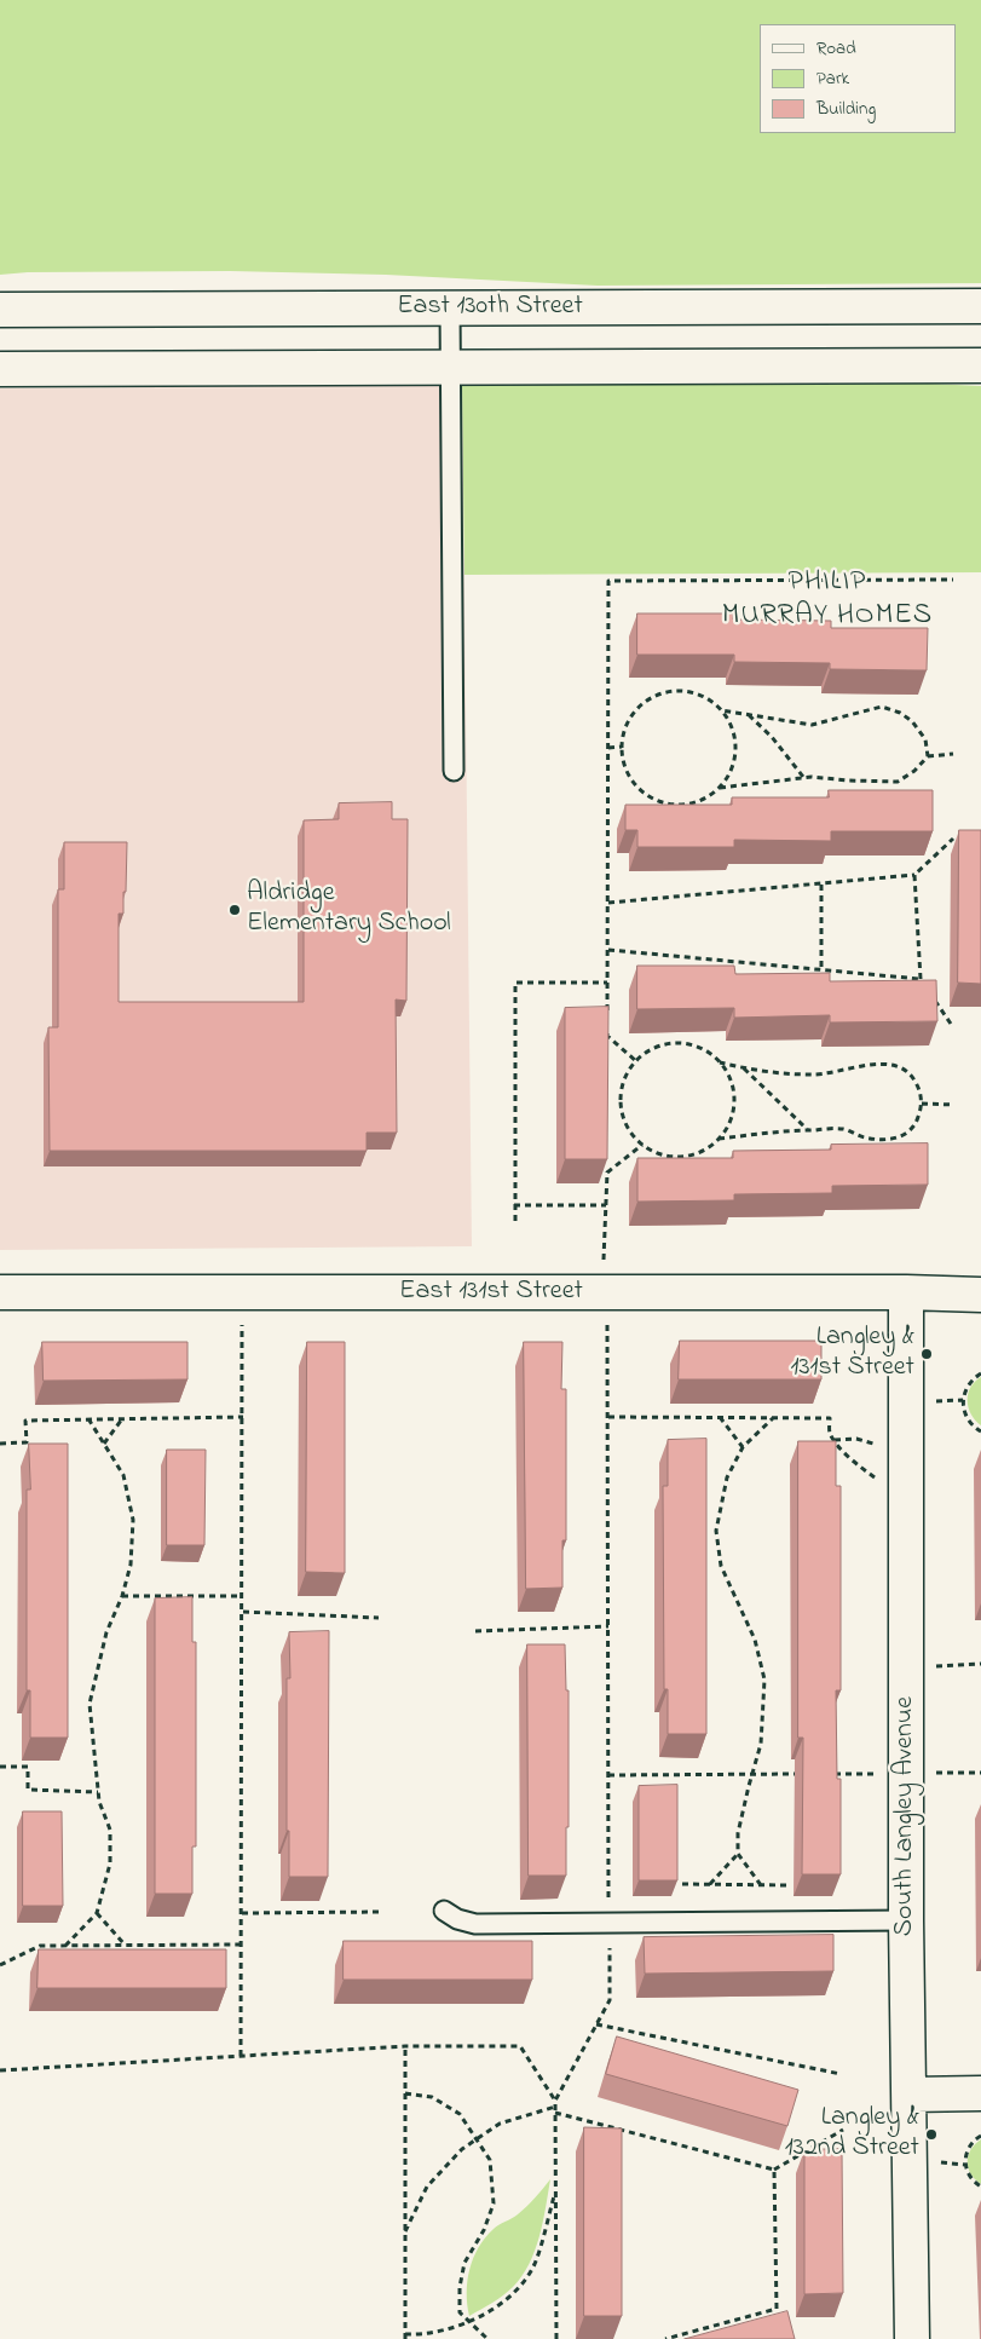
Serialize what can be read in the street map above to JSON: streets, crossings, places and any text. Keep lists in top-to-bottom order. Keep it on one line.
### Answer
{"streets":{"street":["East 130th Street","East 131st Street","South Langley Avenue"]},"crossings":[["East 131st Street","South Langley Avenue"]],"districts":["PHILIP MURRAY HOMES"],"places":["Aldridge Elementary School","Langley & 131st Street","Langley & 132nd Street"],"legend":["Road","Park","Building"]}
